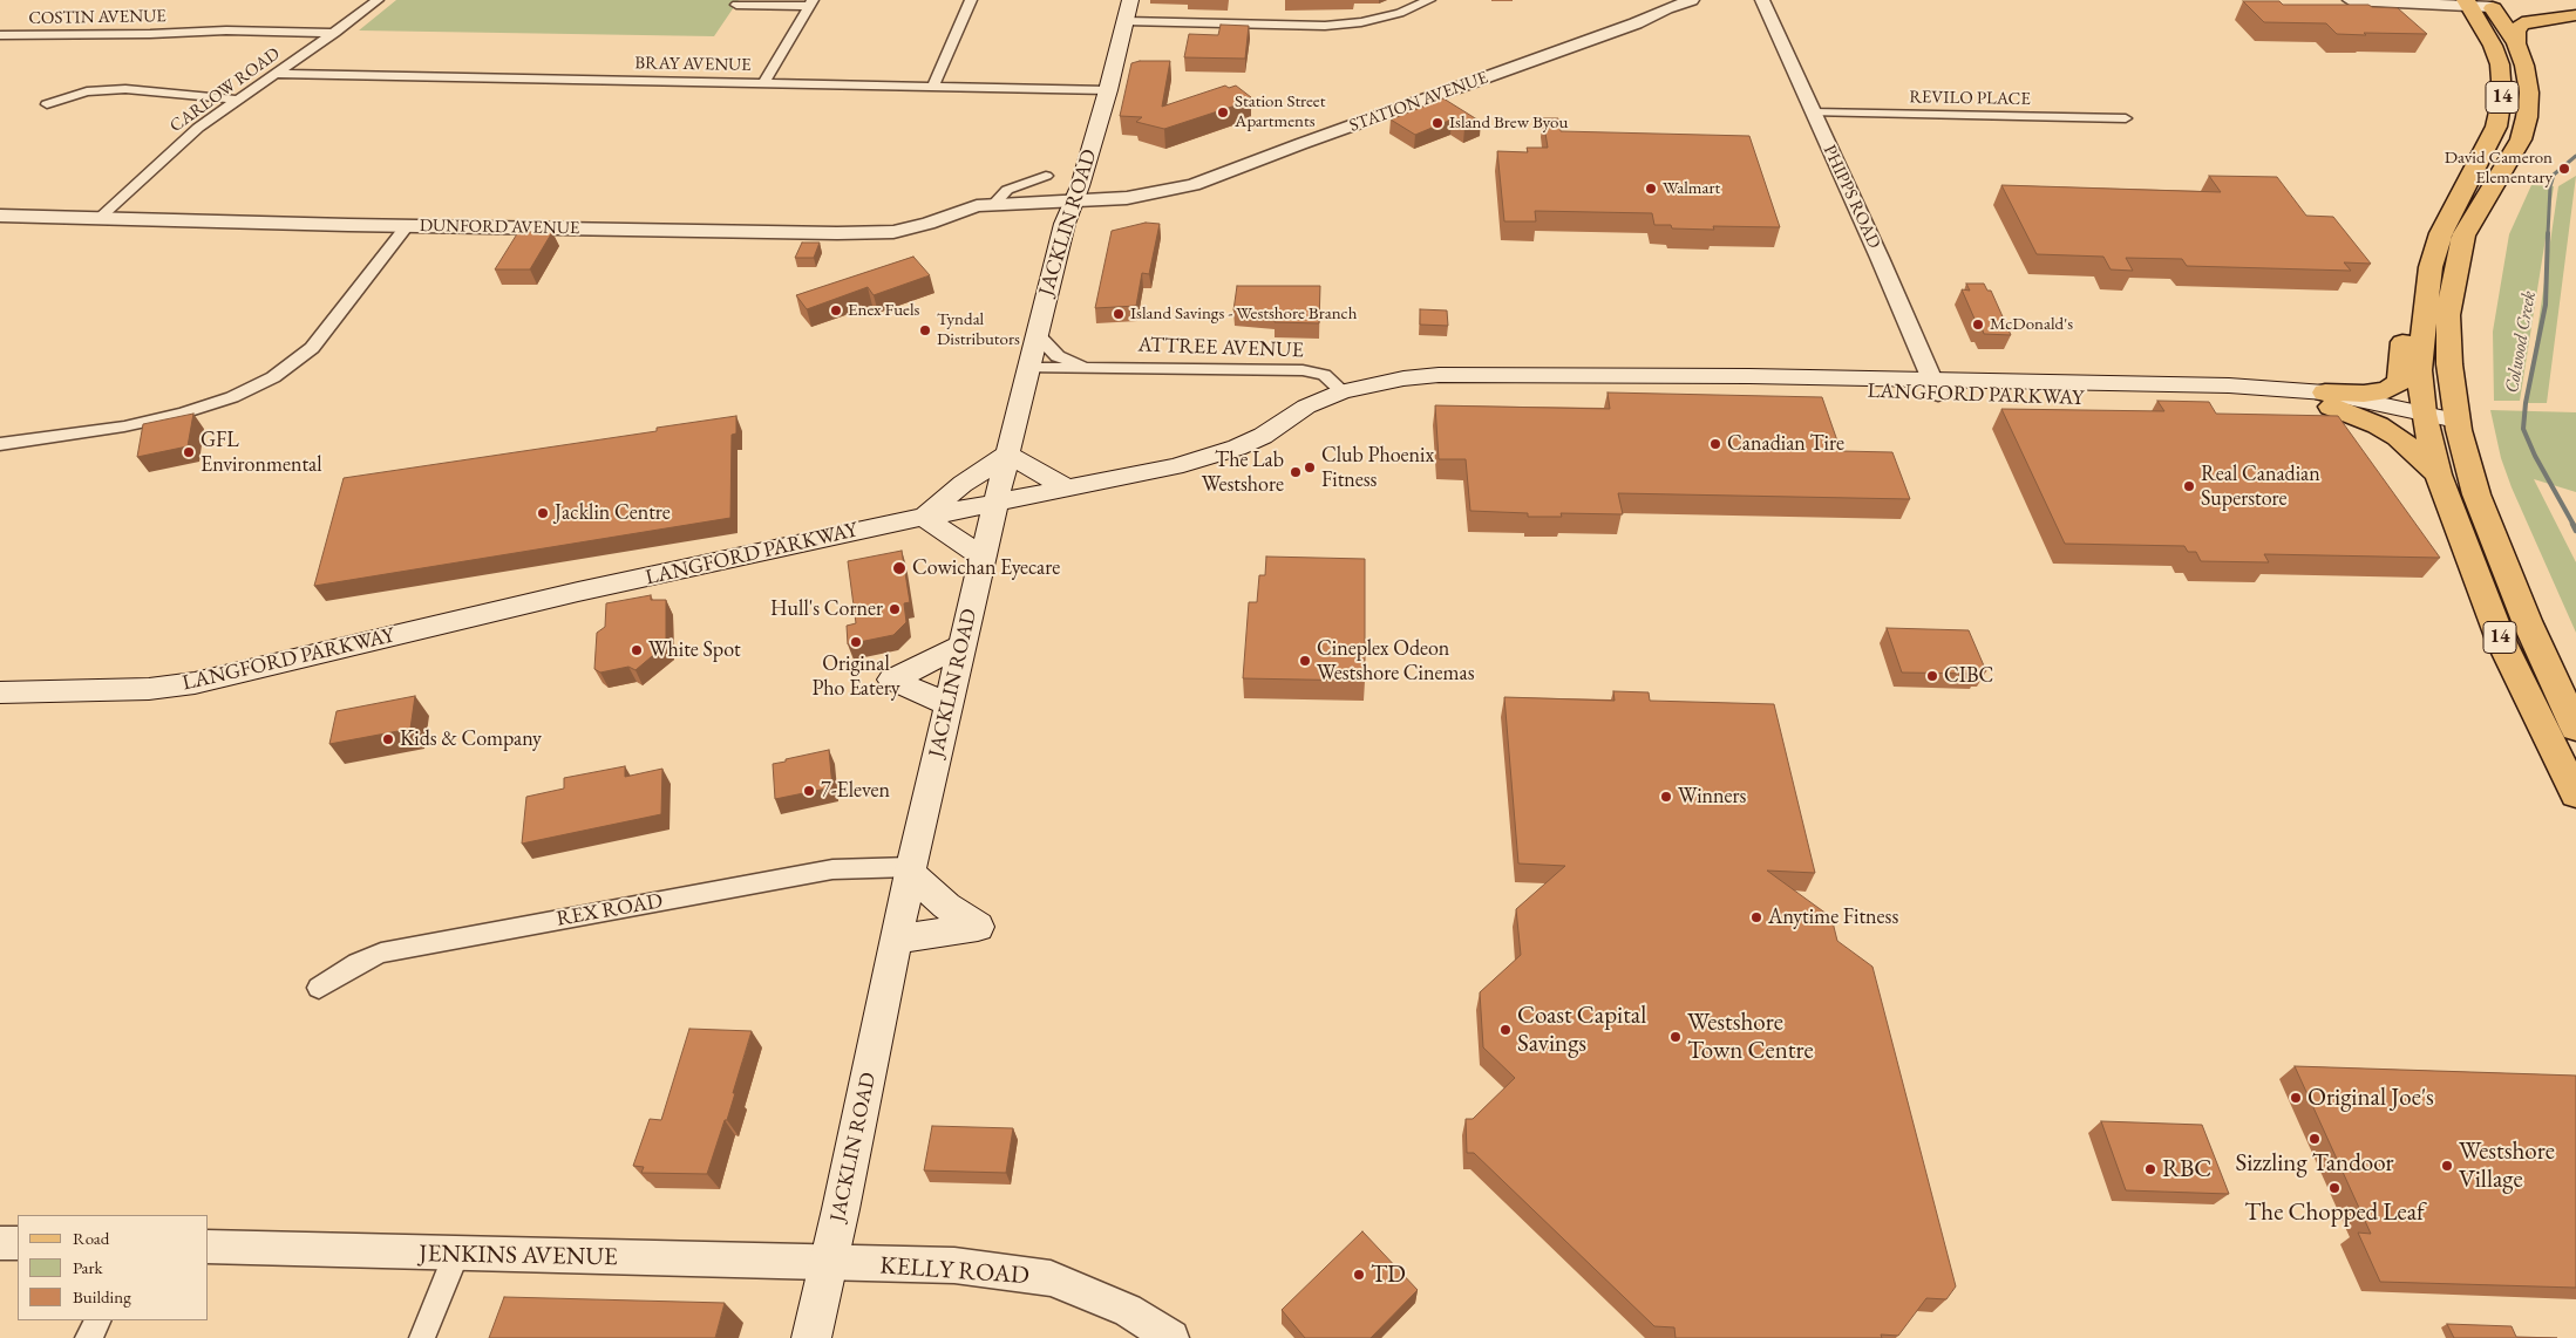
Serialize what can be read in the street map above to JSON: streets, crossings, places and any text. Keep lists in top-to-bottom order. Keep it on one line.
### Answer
{"streets":{"main road":["14","JACKLIN ROAD","LANGFORD PARKWAY"],"street":["COSTIN AVENUE","BRAY AVENUE","CARLOW ROAD","REVILO PLACE","STATION AVENUE","PHIPPS ROAD","DUNFORD AVENUE","ATTREE AVENUE","REX ROAD","JENKINS AVENUE","KELLY ROAD"]},"crossings":[["COSTIN AVENUE","CARLOW ROAD"],["BRAY AVENUE","CARLOW ROAD"],["BRAY AVENUE","JACKLIN ROAD"],["CARLOW ROAD","DUNFORD AVENUE"],["14","LANGFORD PARKWAY"],["REVILO PLACE","PHIPPS ROAD"],["STATION AVENUE","JACKLIN ROAD"],["STATION AVENUE","DUNFORD AVENUE"],["PHIPPS ROAD","LANGFORD PARKWAY"],["JACKLIN ROAD","DUNFORD AVENUE"],["JACKLIN ROAD","ATTREE AVENUE"],["JACKLIN ROAD","LANGFORD PARKWAY"],["JACKLIN ROAD","REX ROAD"],["JACKLIN ROAD","JENKINS AVENUE"],["JACKLIN ROAD","KELLY ROAD"],["ATTREE AVENUE","LANGFORD PARKWAY"],["JENKINS AVENUE","KELLY ROAD"]],"water":["Colwood Creek"],"places":["Station Street Apartments","Island Brew Byou","David Cameron Elementary","Walmart","Enex Fuels","Island Savings - Westshore Branch","McDonald's","Tyndal Distributors","Canadian Tire","GFL Environmental","Club Phoenix Fitness","The Lab Westshore","Real Canadian Superstore","Jacklin Centre","Cowichan Eyecare","Hull's Corner","Original Pho Eatery","White Spot","Cineplex Odeon Westshore Cinemas","CIBC","Kids & Company","7-Eleven","Winners","Anytime Fitness","Coast Capital Savings","Westshore Town Centre","Original Joe's","Sizzling Tandoor","Westshore Village","RBC","The Chopped Leaf","TD"],"legend":["Road","Park","Building"]}
